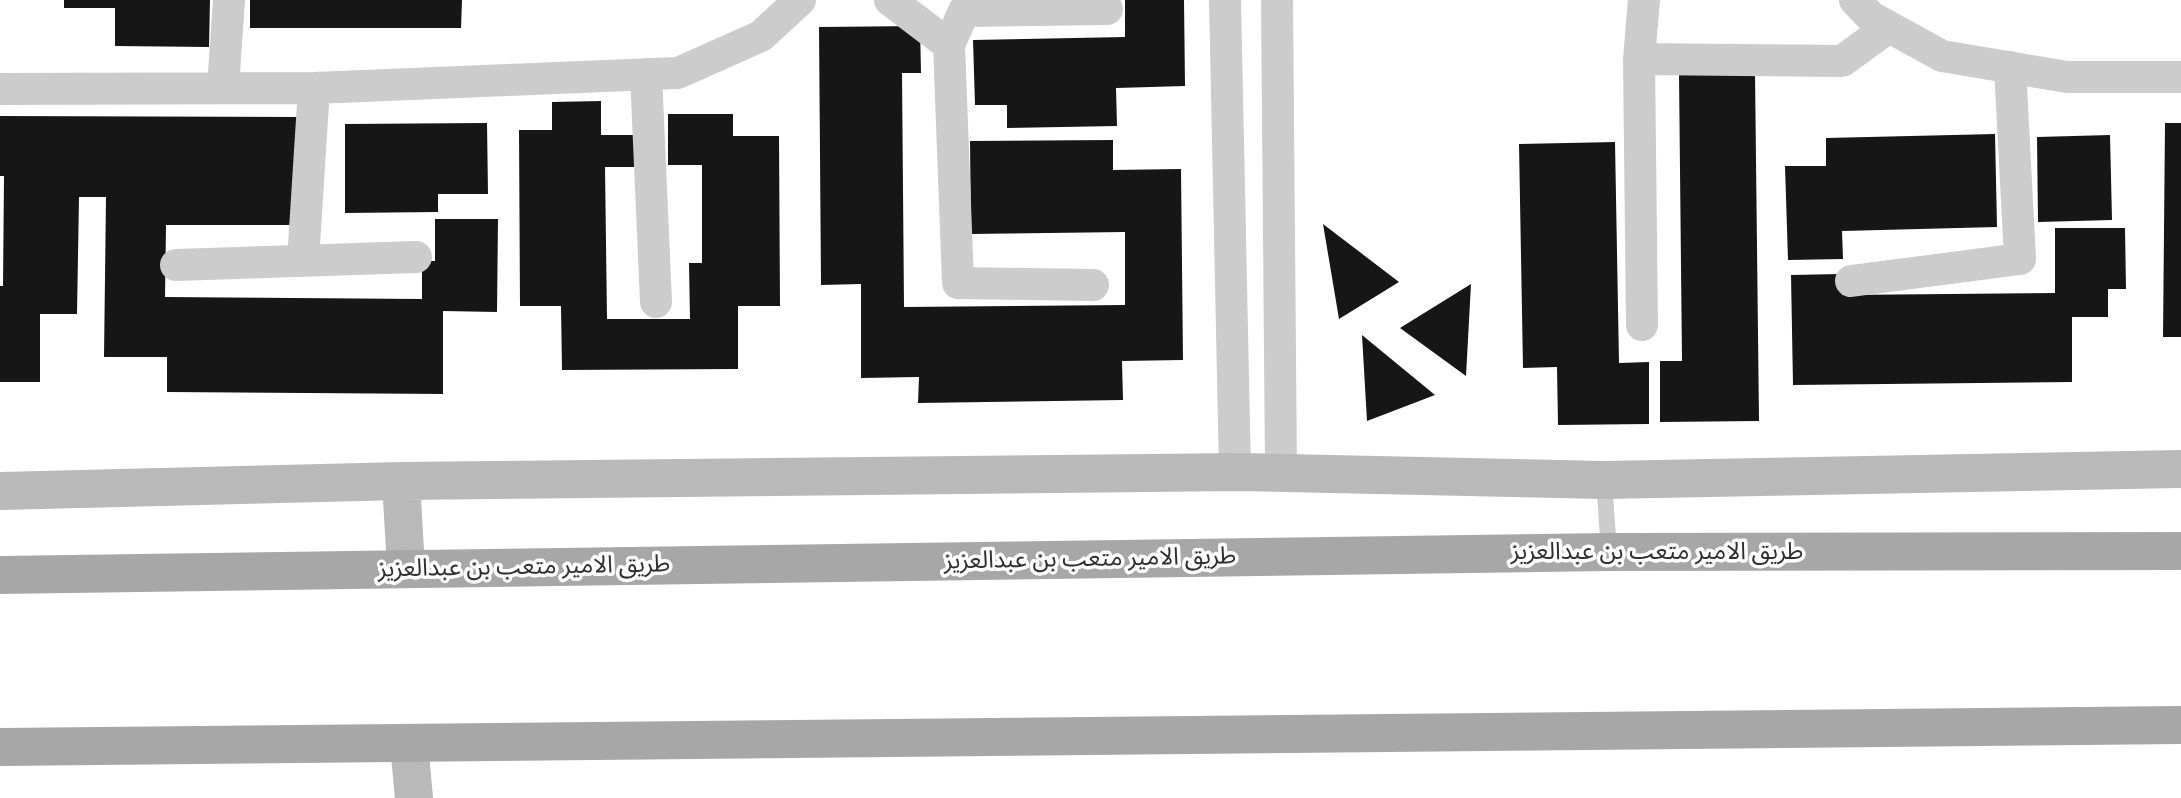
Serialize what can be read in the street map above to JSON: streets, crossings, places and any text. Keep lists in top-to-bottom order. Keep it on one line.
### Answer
{"streets":{"main road":["طريق الامير متعب بن عبدالعزيز"]}}
